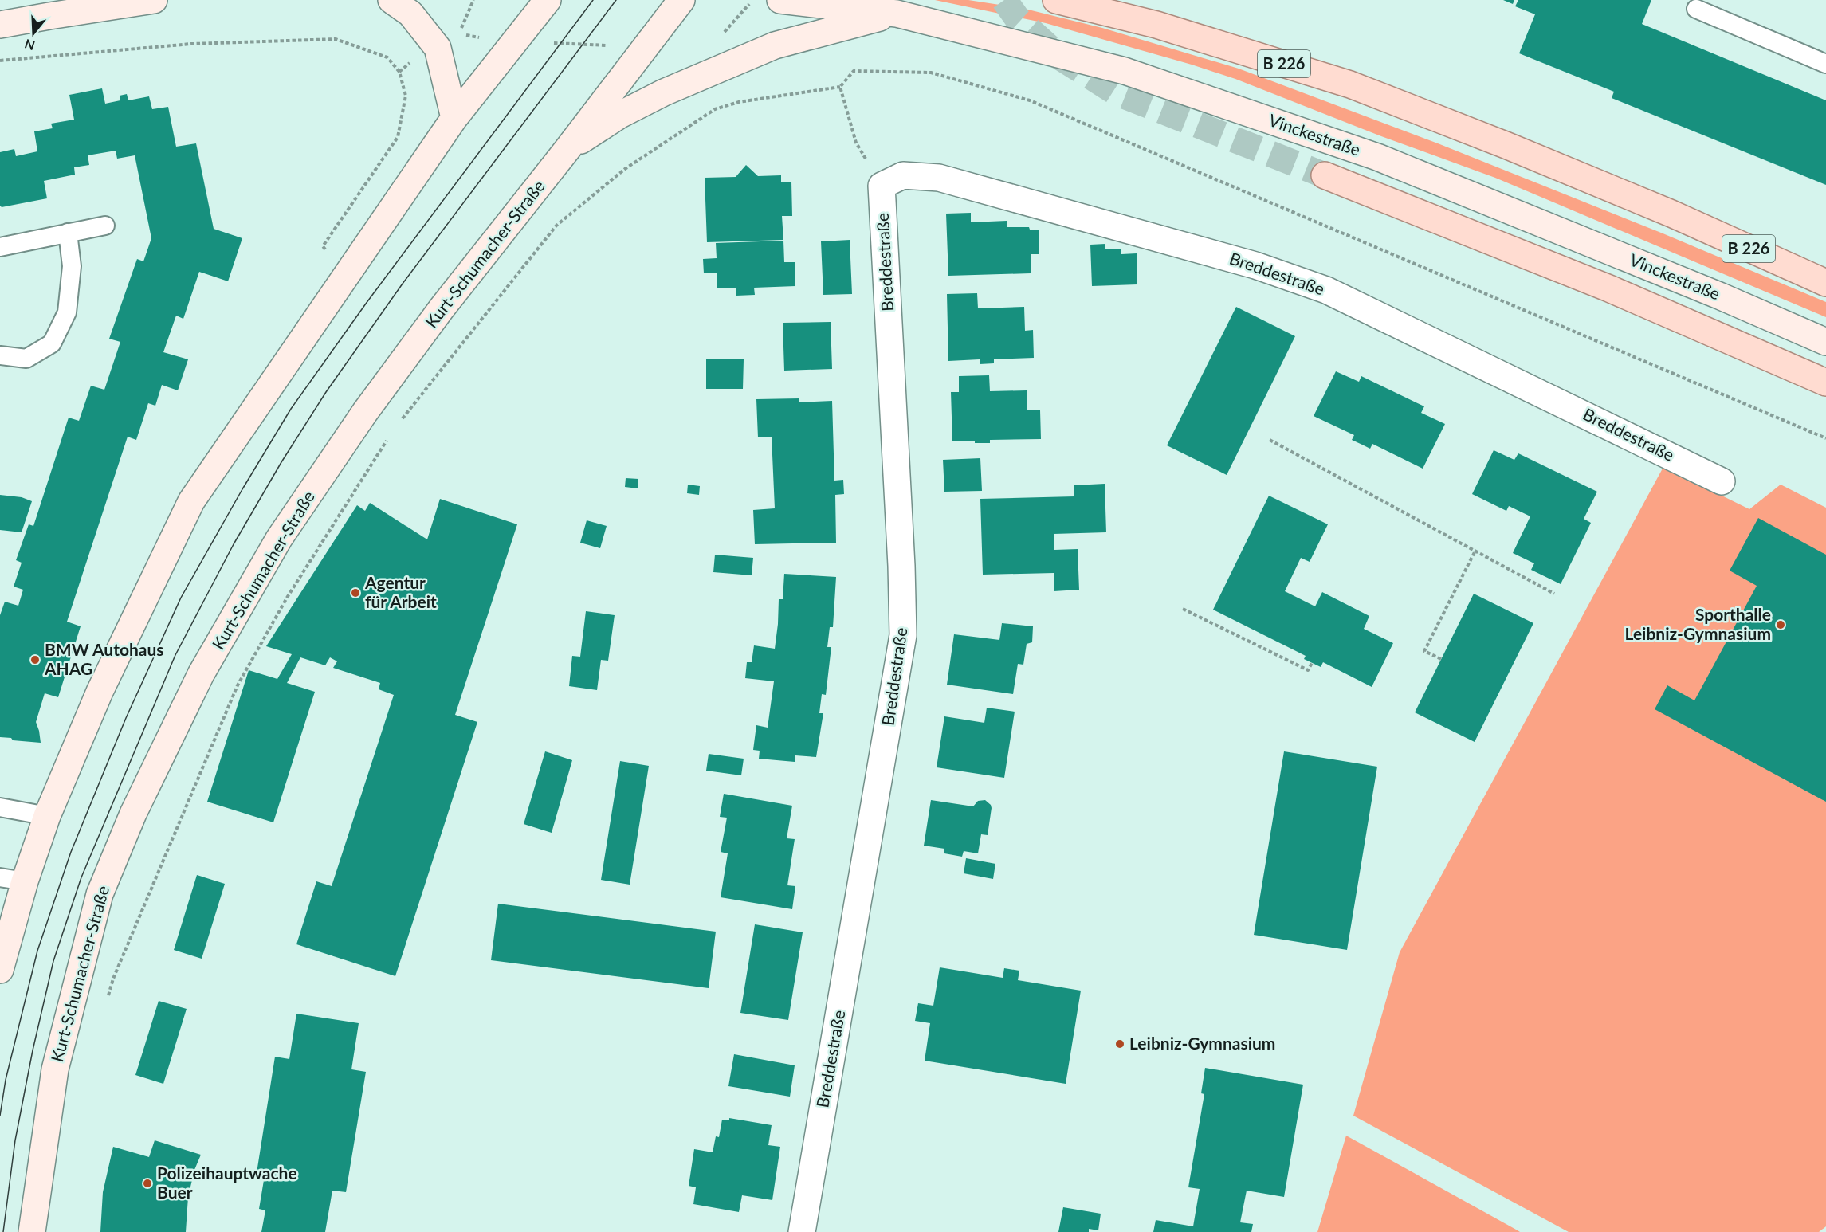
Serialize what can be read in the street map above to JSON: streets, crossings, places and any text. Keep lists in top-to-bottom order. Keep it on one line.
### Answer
{"streets":{"main road":["B 226","Vinckestraße","Kurt-Schumacher-Straße"],"street":["Breddestraße"]},"places":["Agentur für Arbeit","Sporthalle Leibniz-Gymnasium","BMW Autohaus AHAG","Leibniz-Gymnasium","Polizeihauptwache Buer"],"north":"bottom"}
